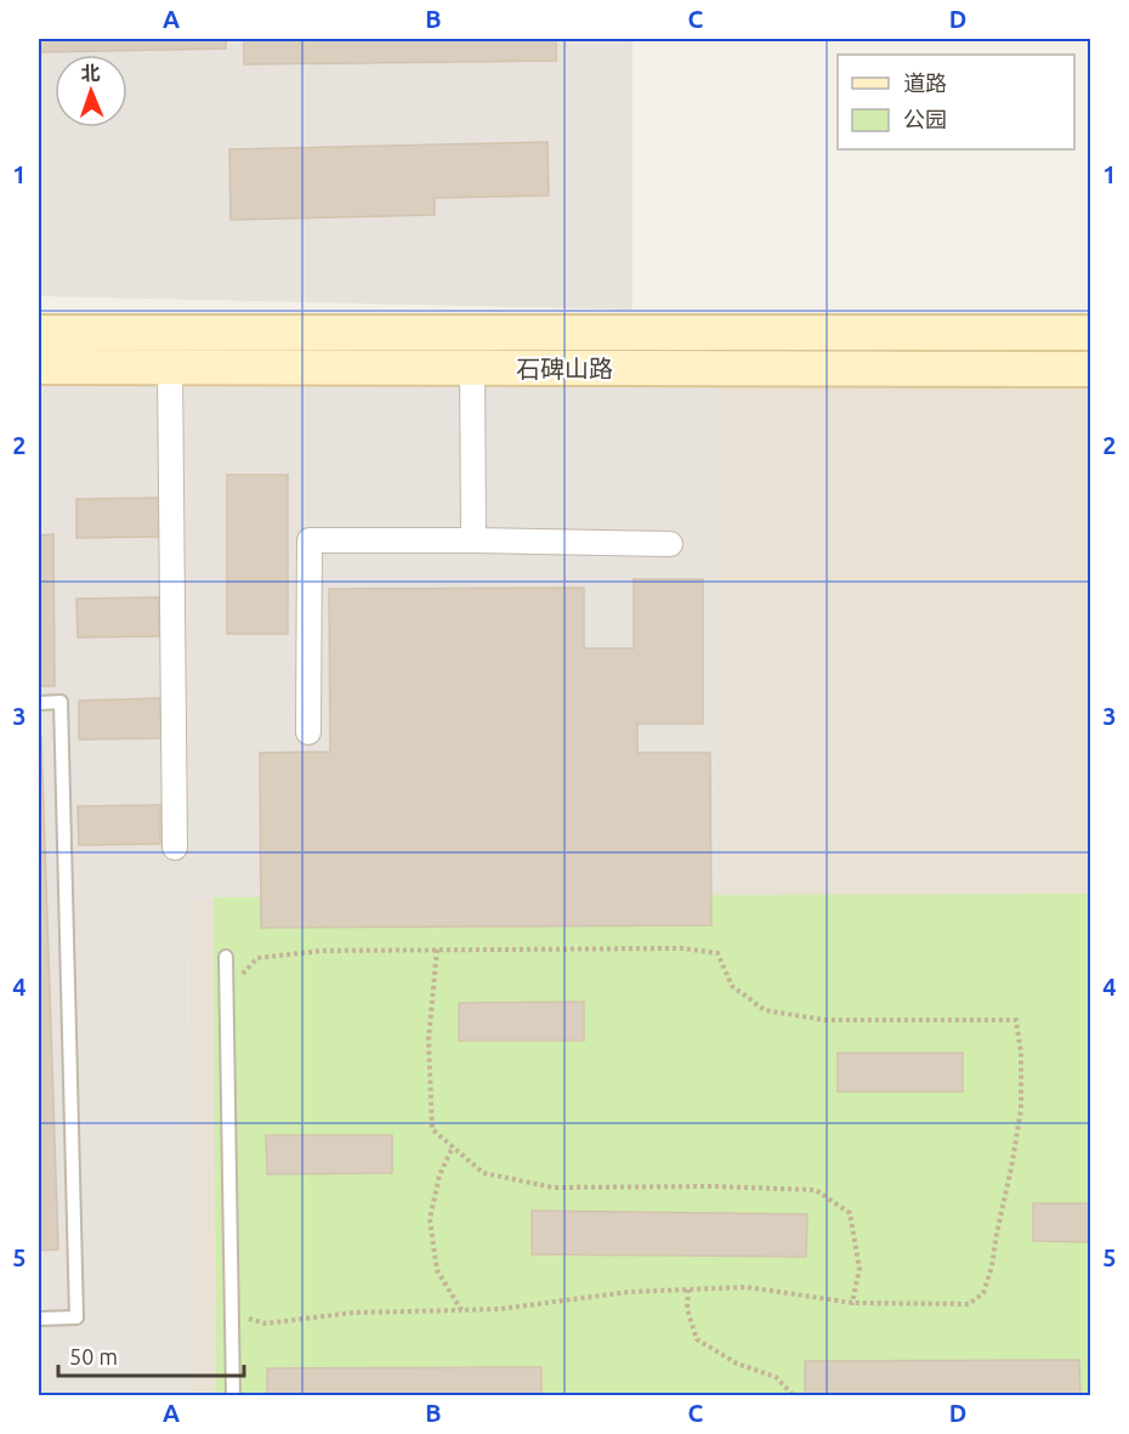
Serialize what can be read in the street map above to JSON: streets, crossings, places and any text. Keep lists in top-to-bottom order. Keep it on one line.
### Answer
{"streets":{"street":["石碑山路"]},"legend":["道路","公园"],"scale_bar":"50 m","north":"top","grid":{"columns":["A","B","C","D"],"rows":["1","2","3","4","5"]}}
